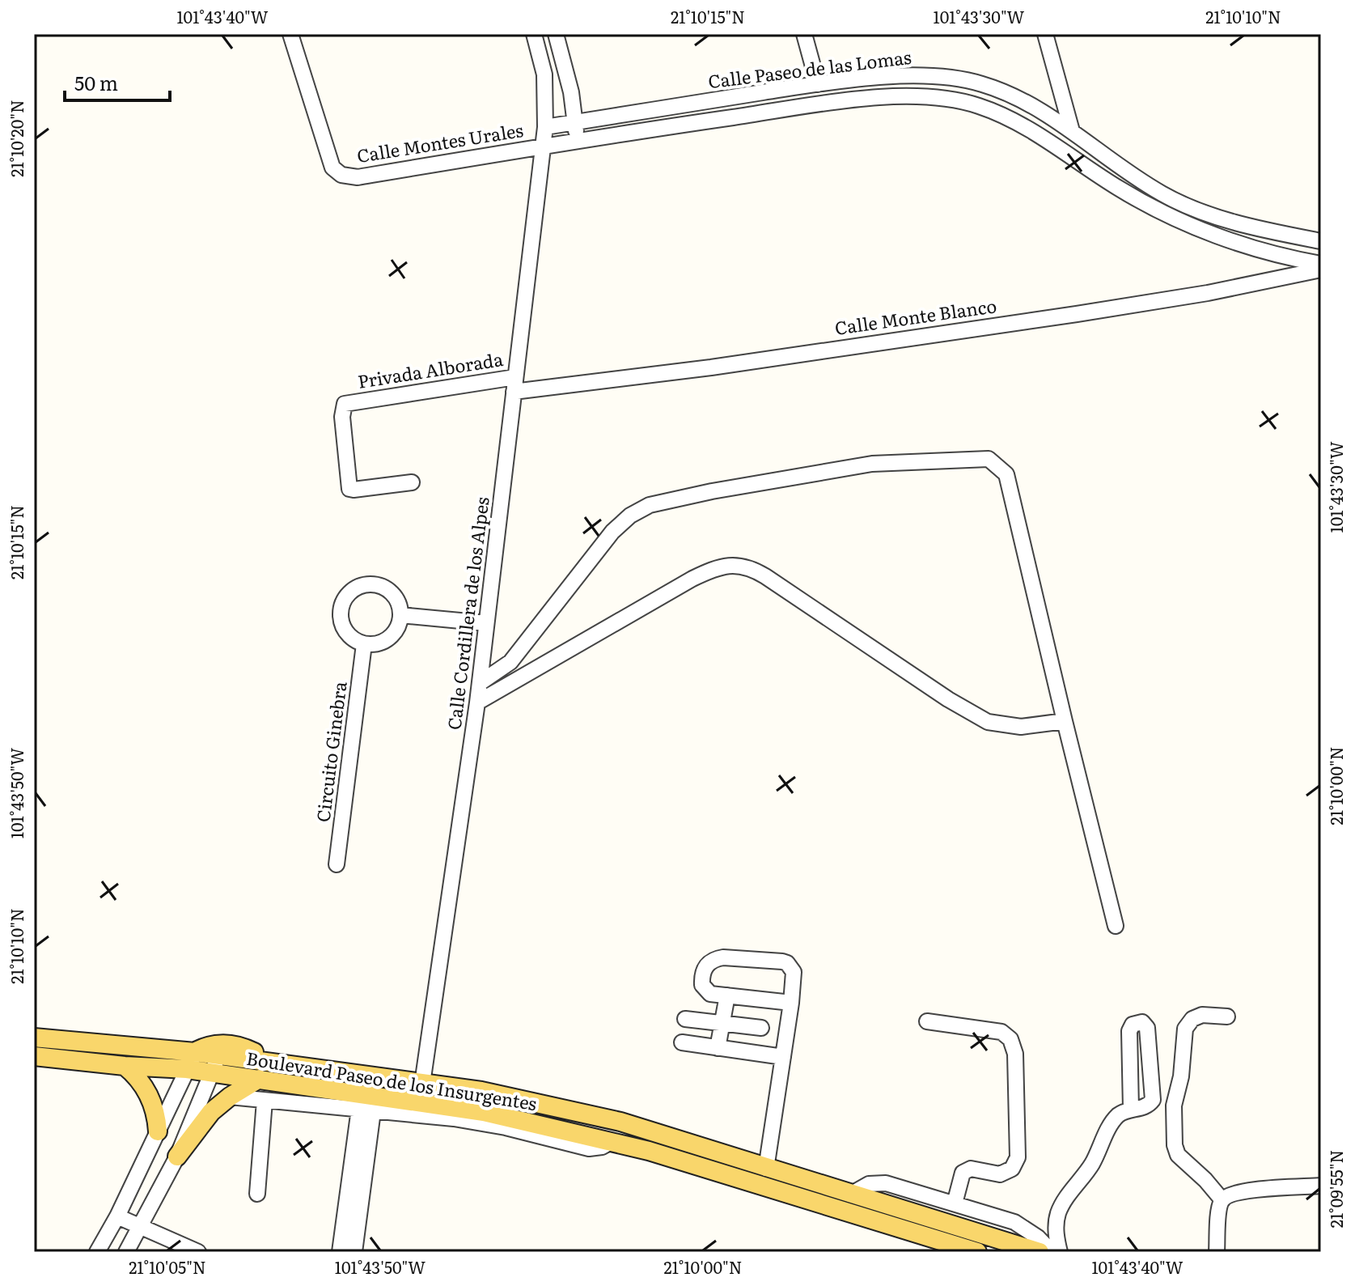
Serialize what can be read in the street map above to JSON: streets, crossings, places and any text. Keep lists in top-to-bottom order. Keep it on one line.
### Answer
{"streets":{"main road":["Boulevard Paseo de los Insurgentes"],"street":["Calle Paseo de las Lomas","Calle Montes Urales","Calle Monte Blanco","Privada Alborada","Calle Cordillera de los Alpes","Circuito Ginebra"]},"crossings":[["Calle Paseo de las Lomas","Calle Montes Urales"],["Calle Paseo de las Lomas","Calle Cordillera de los Alpes"],["Calle Montes Urales","Calle Cordillera de los Alpes"],["Calle Monte Blanco","Privada Alborada"],["Calle Monte Blanco","Calle Cordillera de los Alpes"],["Privada Alborada","Calle Cordillera de los Alpes"],["Calle Cordillera de los Alpes","Boulevard Paseo de los Insurgentes"]],"scale_bar":"50 m","coordinates":["101°43'40\"W","21°10'15\"N","101°43'30\"W","21°10'10\"N","21°10'20\"N","21°10'00\"N","101°43'50\"W","21°09'55\"N","21°10'05\"N"]}
